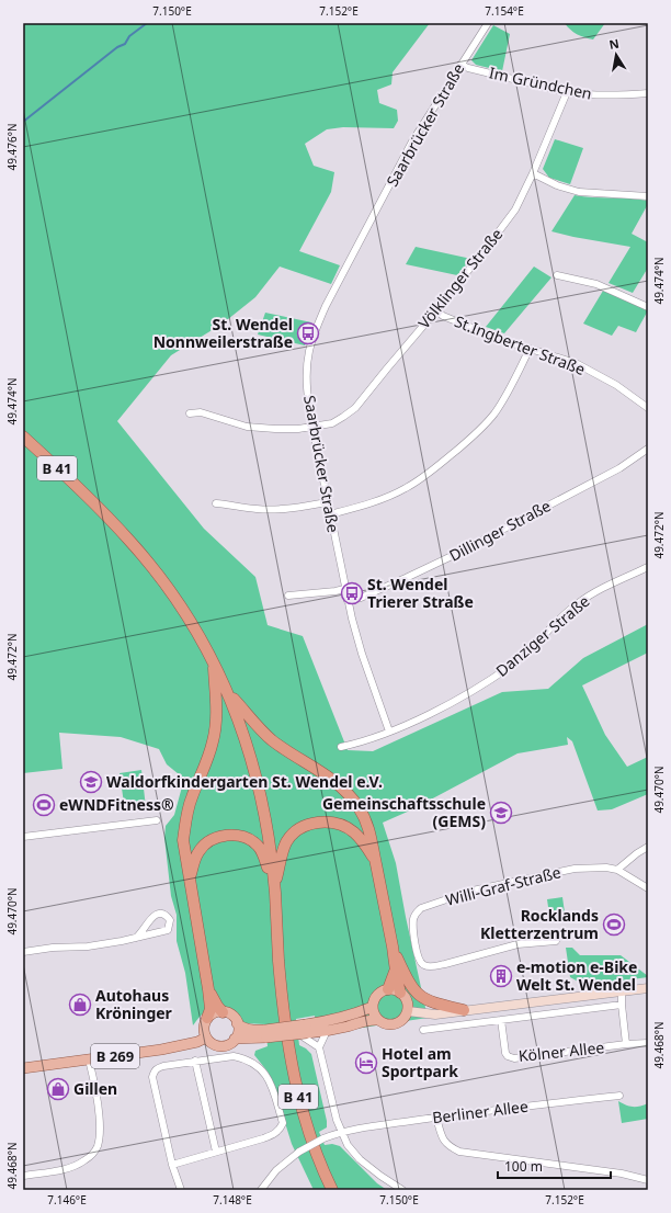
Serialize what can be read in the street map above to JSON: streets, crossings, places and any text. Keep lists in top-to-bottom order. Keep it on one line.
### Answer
{"streets":{"highway":["B 41"],"main road":["B 269"],"street":["Im Gründchen","Saarbrücker Straße","Völklinger Straße","St.Ingberter Straße","Dillinger Straße","Danziger Straße","Willi-Graf-Straße","Kölner Allee","Berliner Allee"]},"crossings":[["Im Gründchen","Saarbrücker Straße"],["Im Gründchen","Völklinger Straße"],["Saarbrücker Straße","Völklinger Straße"],["Saarbrücker Straße","Dillinger Straße"],["Saarbrücker Straße","Danziger Straße"],["Völklinger Straße","St.Ingberter Straße"]],"places":{"bus stop":["St. Wendel Nonnweilerstraße","St. Wendel Trierer Straße"],"school or university":["Waldorfkindergarten St. Wendel e.V.","Gemeinschaftsschule (GEMS)"],"sports":["eWNDFitness®","Rocklands Kletterzentrum"],"building":["e-motion e-Bike Welt St. Wendel"],"shop":["Autohaus Kröninger","Gillen"],"hotel":["Hotel am Sportpark"]},"scale_bar":"100 m","north":"top","coordinates":["7.150°E","7.152°E","7.154°E","49.476°N","49.474°N","49.472°N","49.470°N","49.468°N","7.146°E","7.148°E"]}
